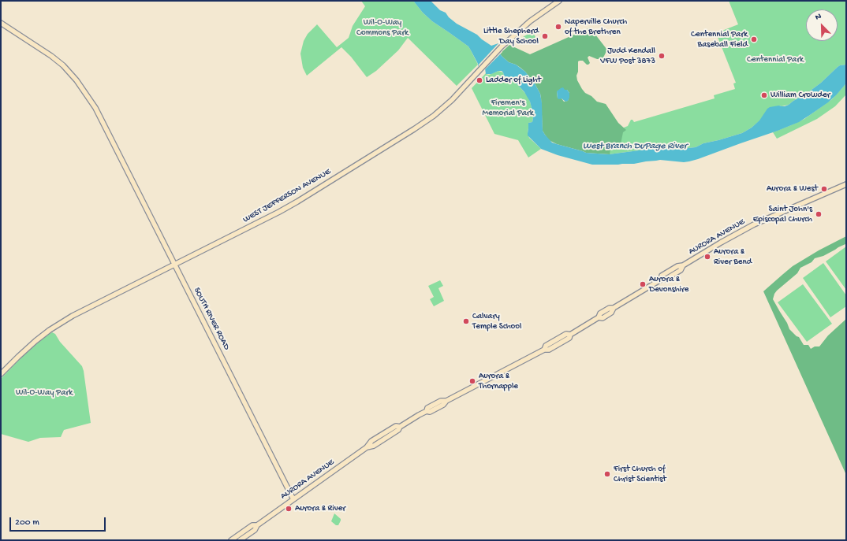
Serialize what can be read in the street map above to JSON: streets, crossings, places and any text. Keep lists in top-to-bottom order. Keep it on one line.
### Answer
{"streets":{"street":["WEST JEFFERSON AVENUE","AURORA AVENUE","SOUTH RIVER ROAD"]},"crossings":[["WEST JEFFERSON AVENUE","SOUTH RIVER ROAD"],["AURORA AVENUE","SOUTH RIVER ROAD"]],"water":["West Branch DuPage River"],"parks":["Wil-O-Way Commons Park","Centennial Park","Firemen's Memorial Park","Wil-O-Way Park"],"places":["Naperville Church of the Brethren","Little Shepherd Day School","Centennial Park Baseball Field","Judd Kendall VFW Post 3873","Ladder of Light","William Crowder","Aurora & West","Saint John's Episcopal Church","Aurora & River Bend","Aurora & Devonshire","Calvary Temple School","Aurora & Thornapple","First Church of Christ Scientist","Aurora & River"],"scale_bar":"200 m","north":"top left"}
